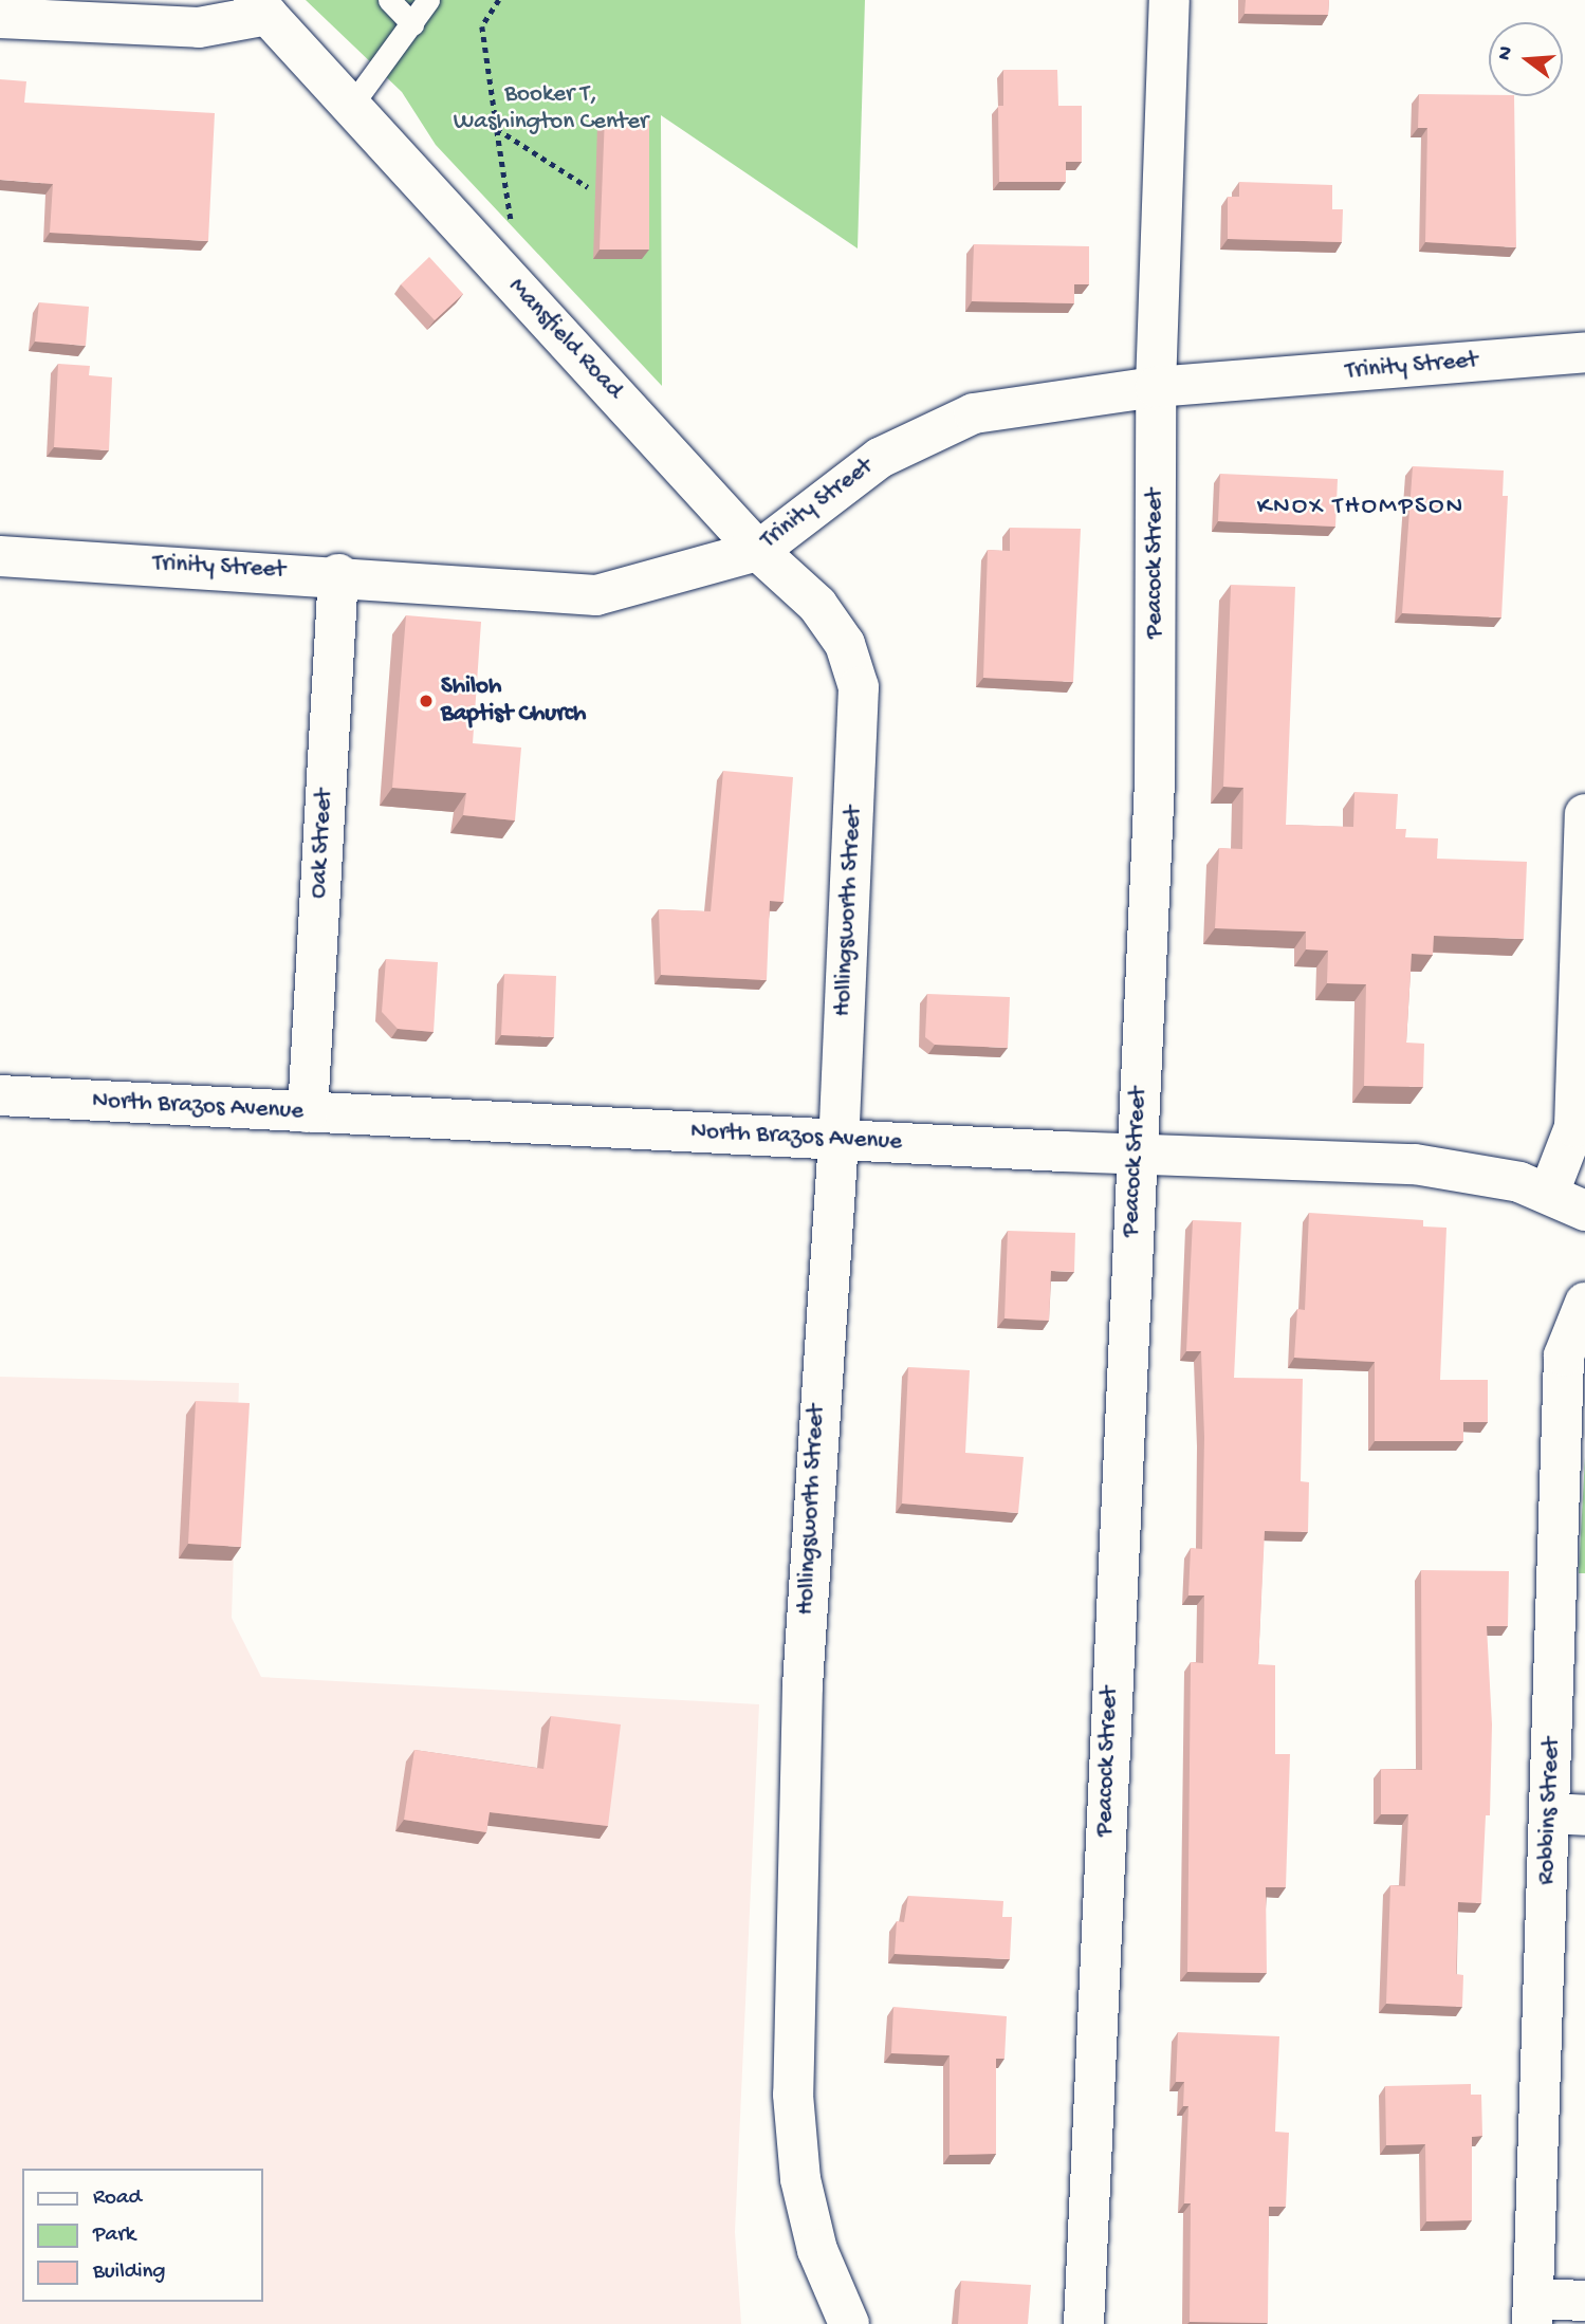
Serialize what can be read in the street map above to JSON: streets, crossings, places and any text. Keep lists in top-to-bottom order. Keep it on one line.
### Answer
{"streets":{"street":["Mansfield Road","Trinity Street","Peacock Street","Oak Street","Hollingsworth Street","North Brazos Avenue","Robbins Street"]},"crossings":[["Mansfield Road","Trinity Street"],["Mansfield Road","Hollingsworth Street"],["Trinity Street","Peacock Street"],["Trinity Street","Oak Street"],["Peacock Street","North Brazos Avenue"],["Oak Street","North Brazos Avenue"],["Hollingsworth Street","North Brazos Avenue"]],"districts":["KNOX THOMPSON"],"parks":["Booker T, Washington Center"],"places":["Shiloh Baptist Church"],"legend":["Road","Park","Building"],"north":"left"}
